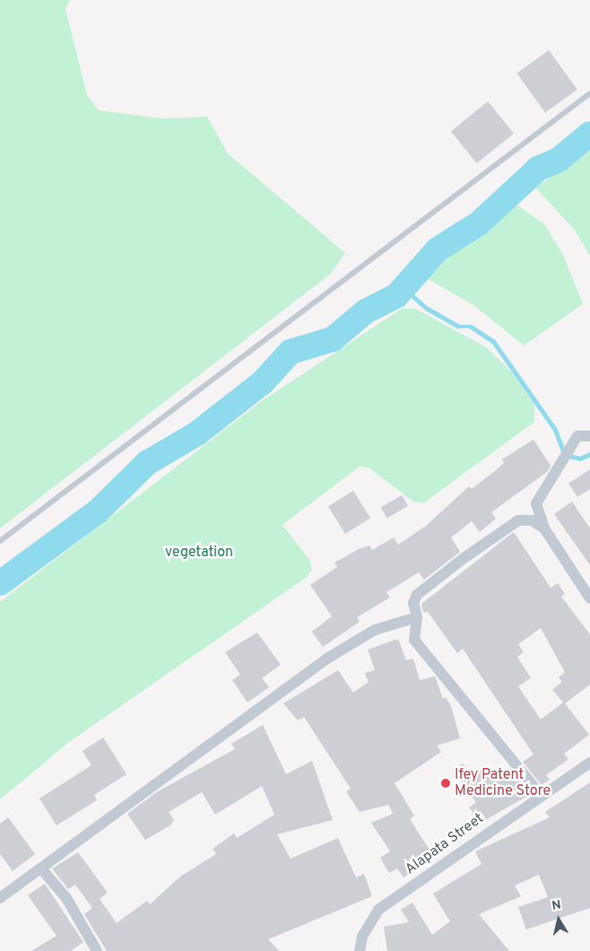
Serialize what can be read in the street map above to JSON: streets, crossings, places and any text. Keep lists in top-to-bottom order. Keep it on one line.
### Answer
{"streets":{"street":["Alapata Street"]},"parks":["vegetation"],"places":["Ifey Patent Medicine Store"],"north":"top"}
